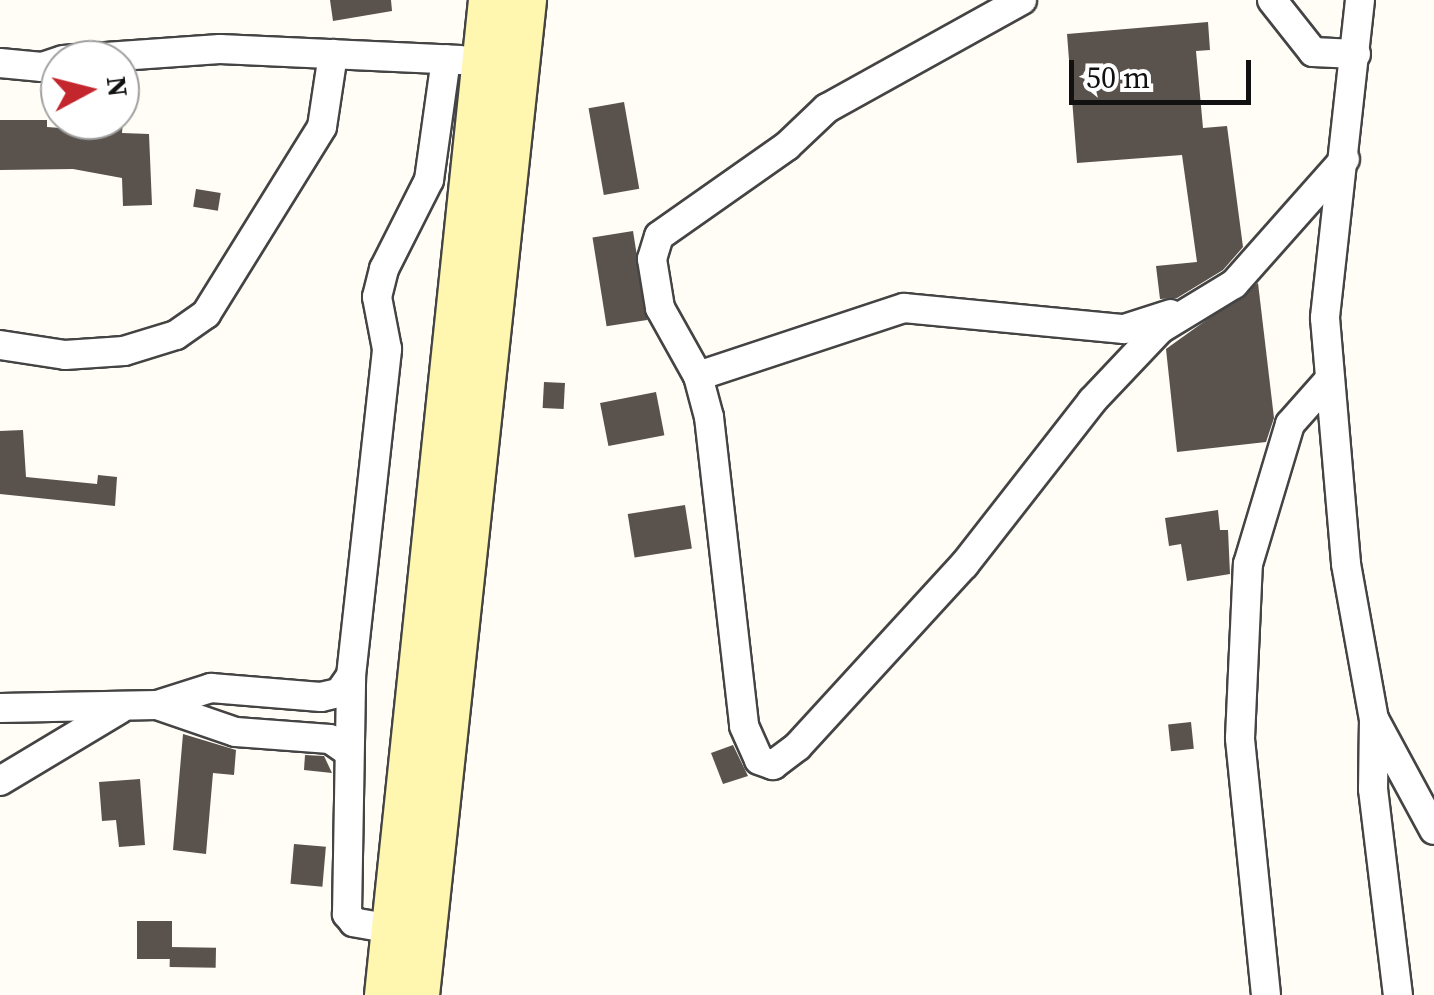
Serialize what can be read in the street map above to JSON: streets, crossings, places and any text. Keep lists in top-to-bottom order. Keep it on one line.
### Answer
{"scale_bar":"50 m","north":"right"}
